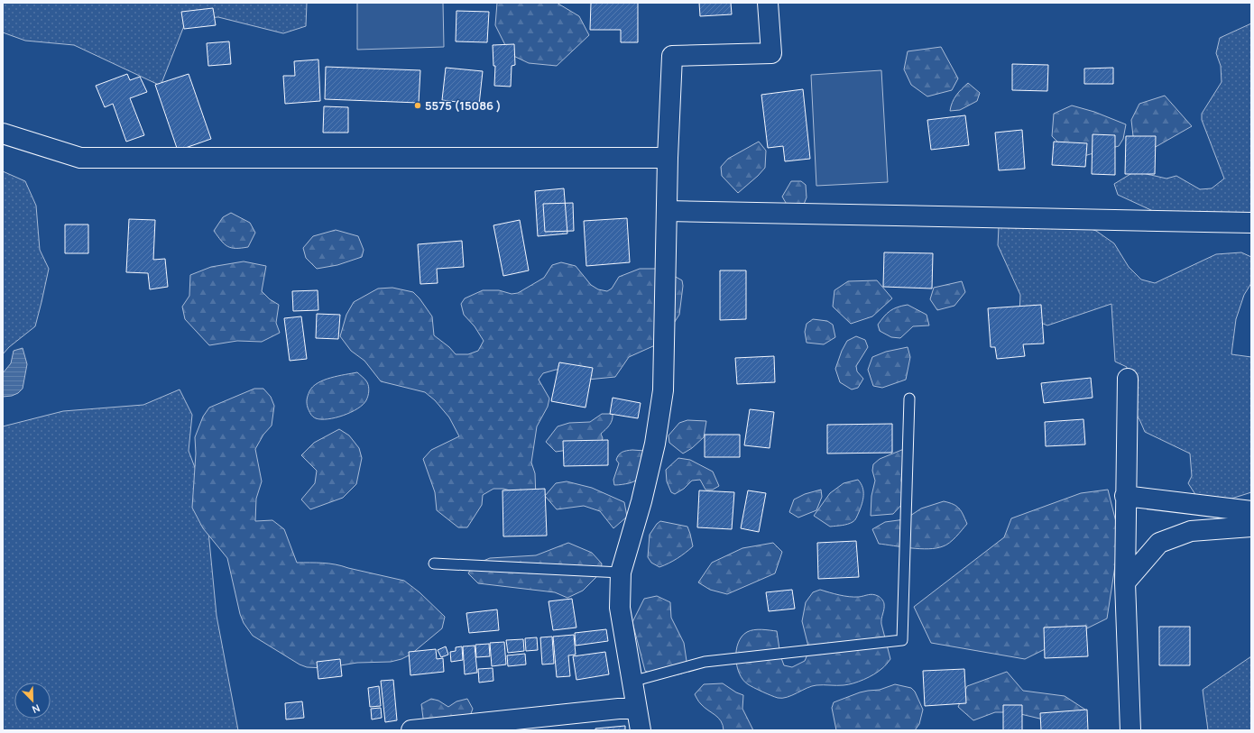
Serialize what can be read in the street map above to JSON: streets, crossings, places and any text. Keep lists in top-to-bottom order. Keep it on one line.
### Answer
{"places":["5575 (15086 )"],"north":"bottom right"}
